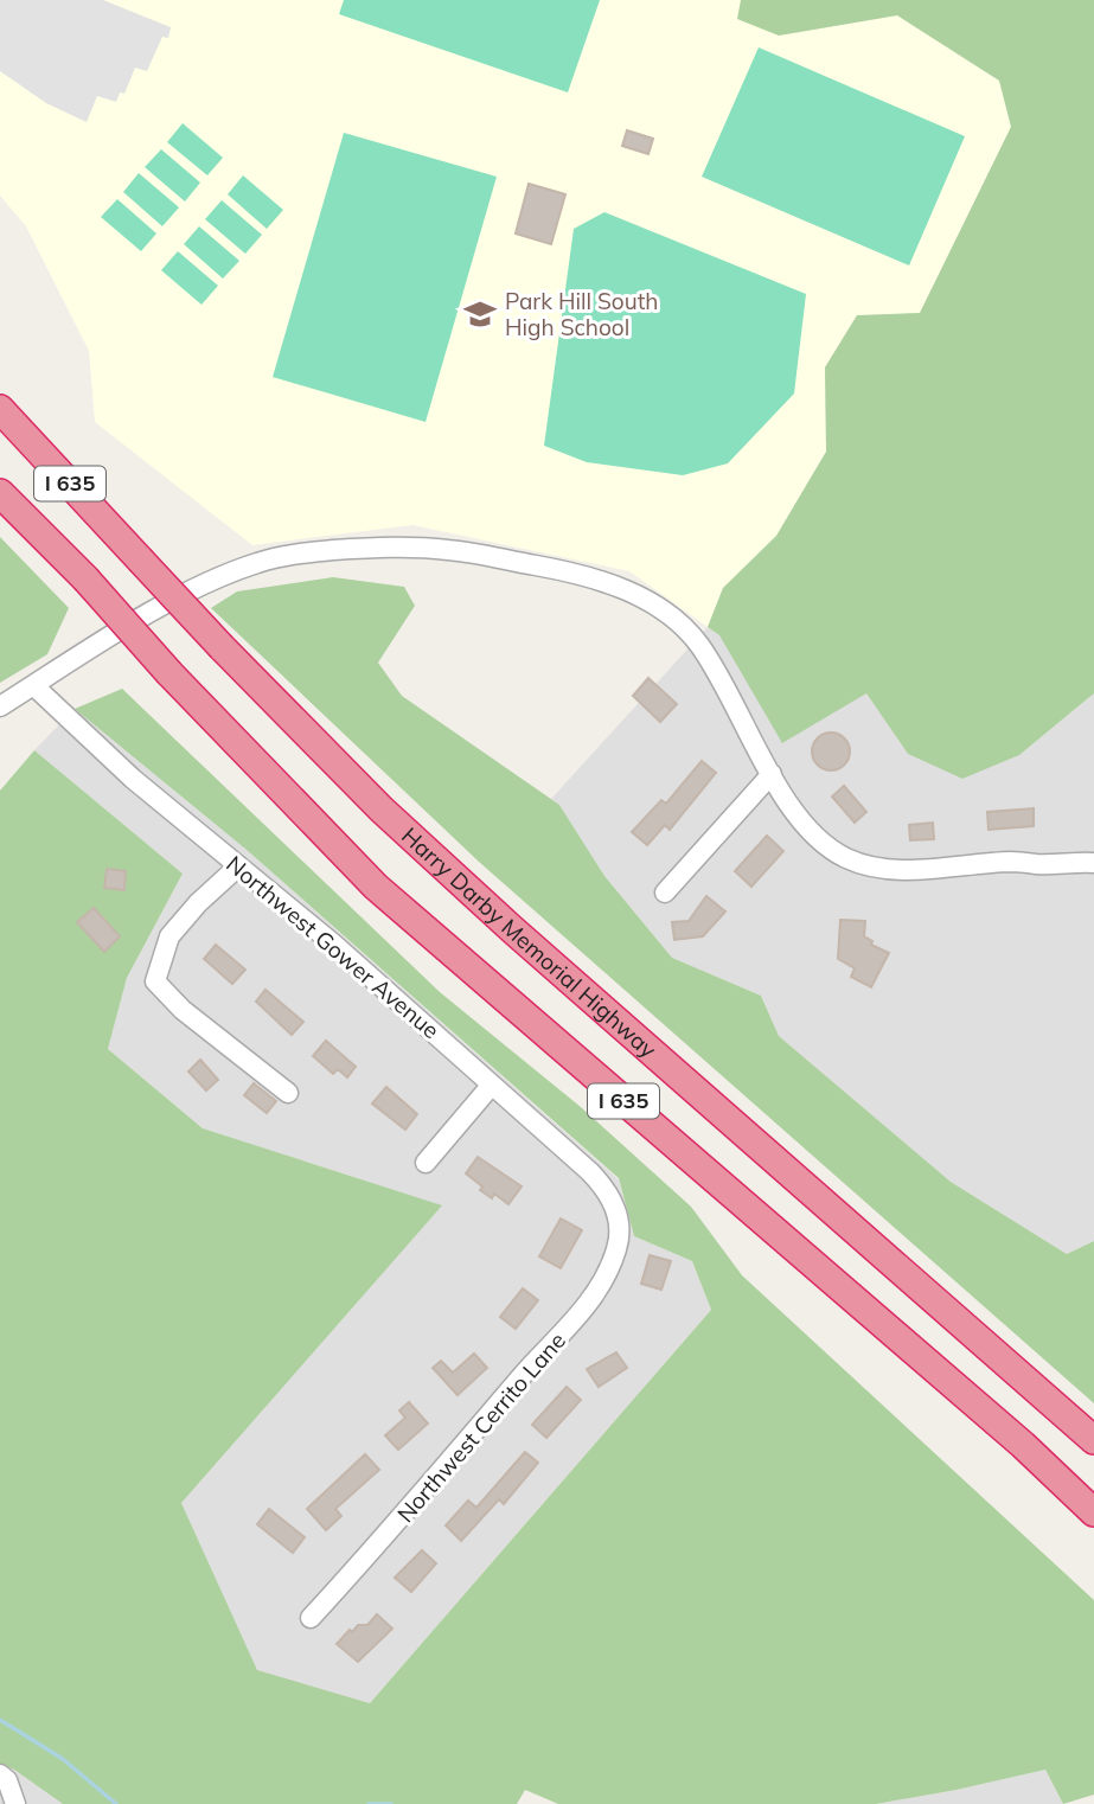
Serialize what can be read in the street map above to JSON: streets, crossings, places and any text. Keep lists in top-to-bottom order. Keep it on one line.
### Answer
{"streets":{"highway":["I 635","Harry Darby Memorial Highway"],"street":["Northwest Gower Avenue","Northwest Cerrito Lane"]},"crossings":[["Northwest Gower Avenue","Northwest Cerrito Lane"]],"places":{"school or university":["Park Hill South High School"]}}
